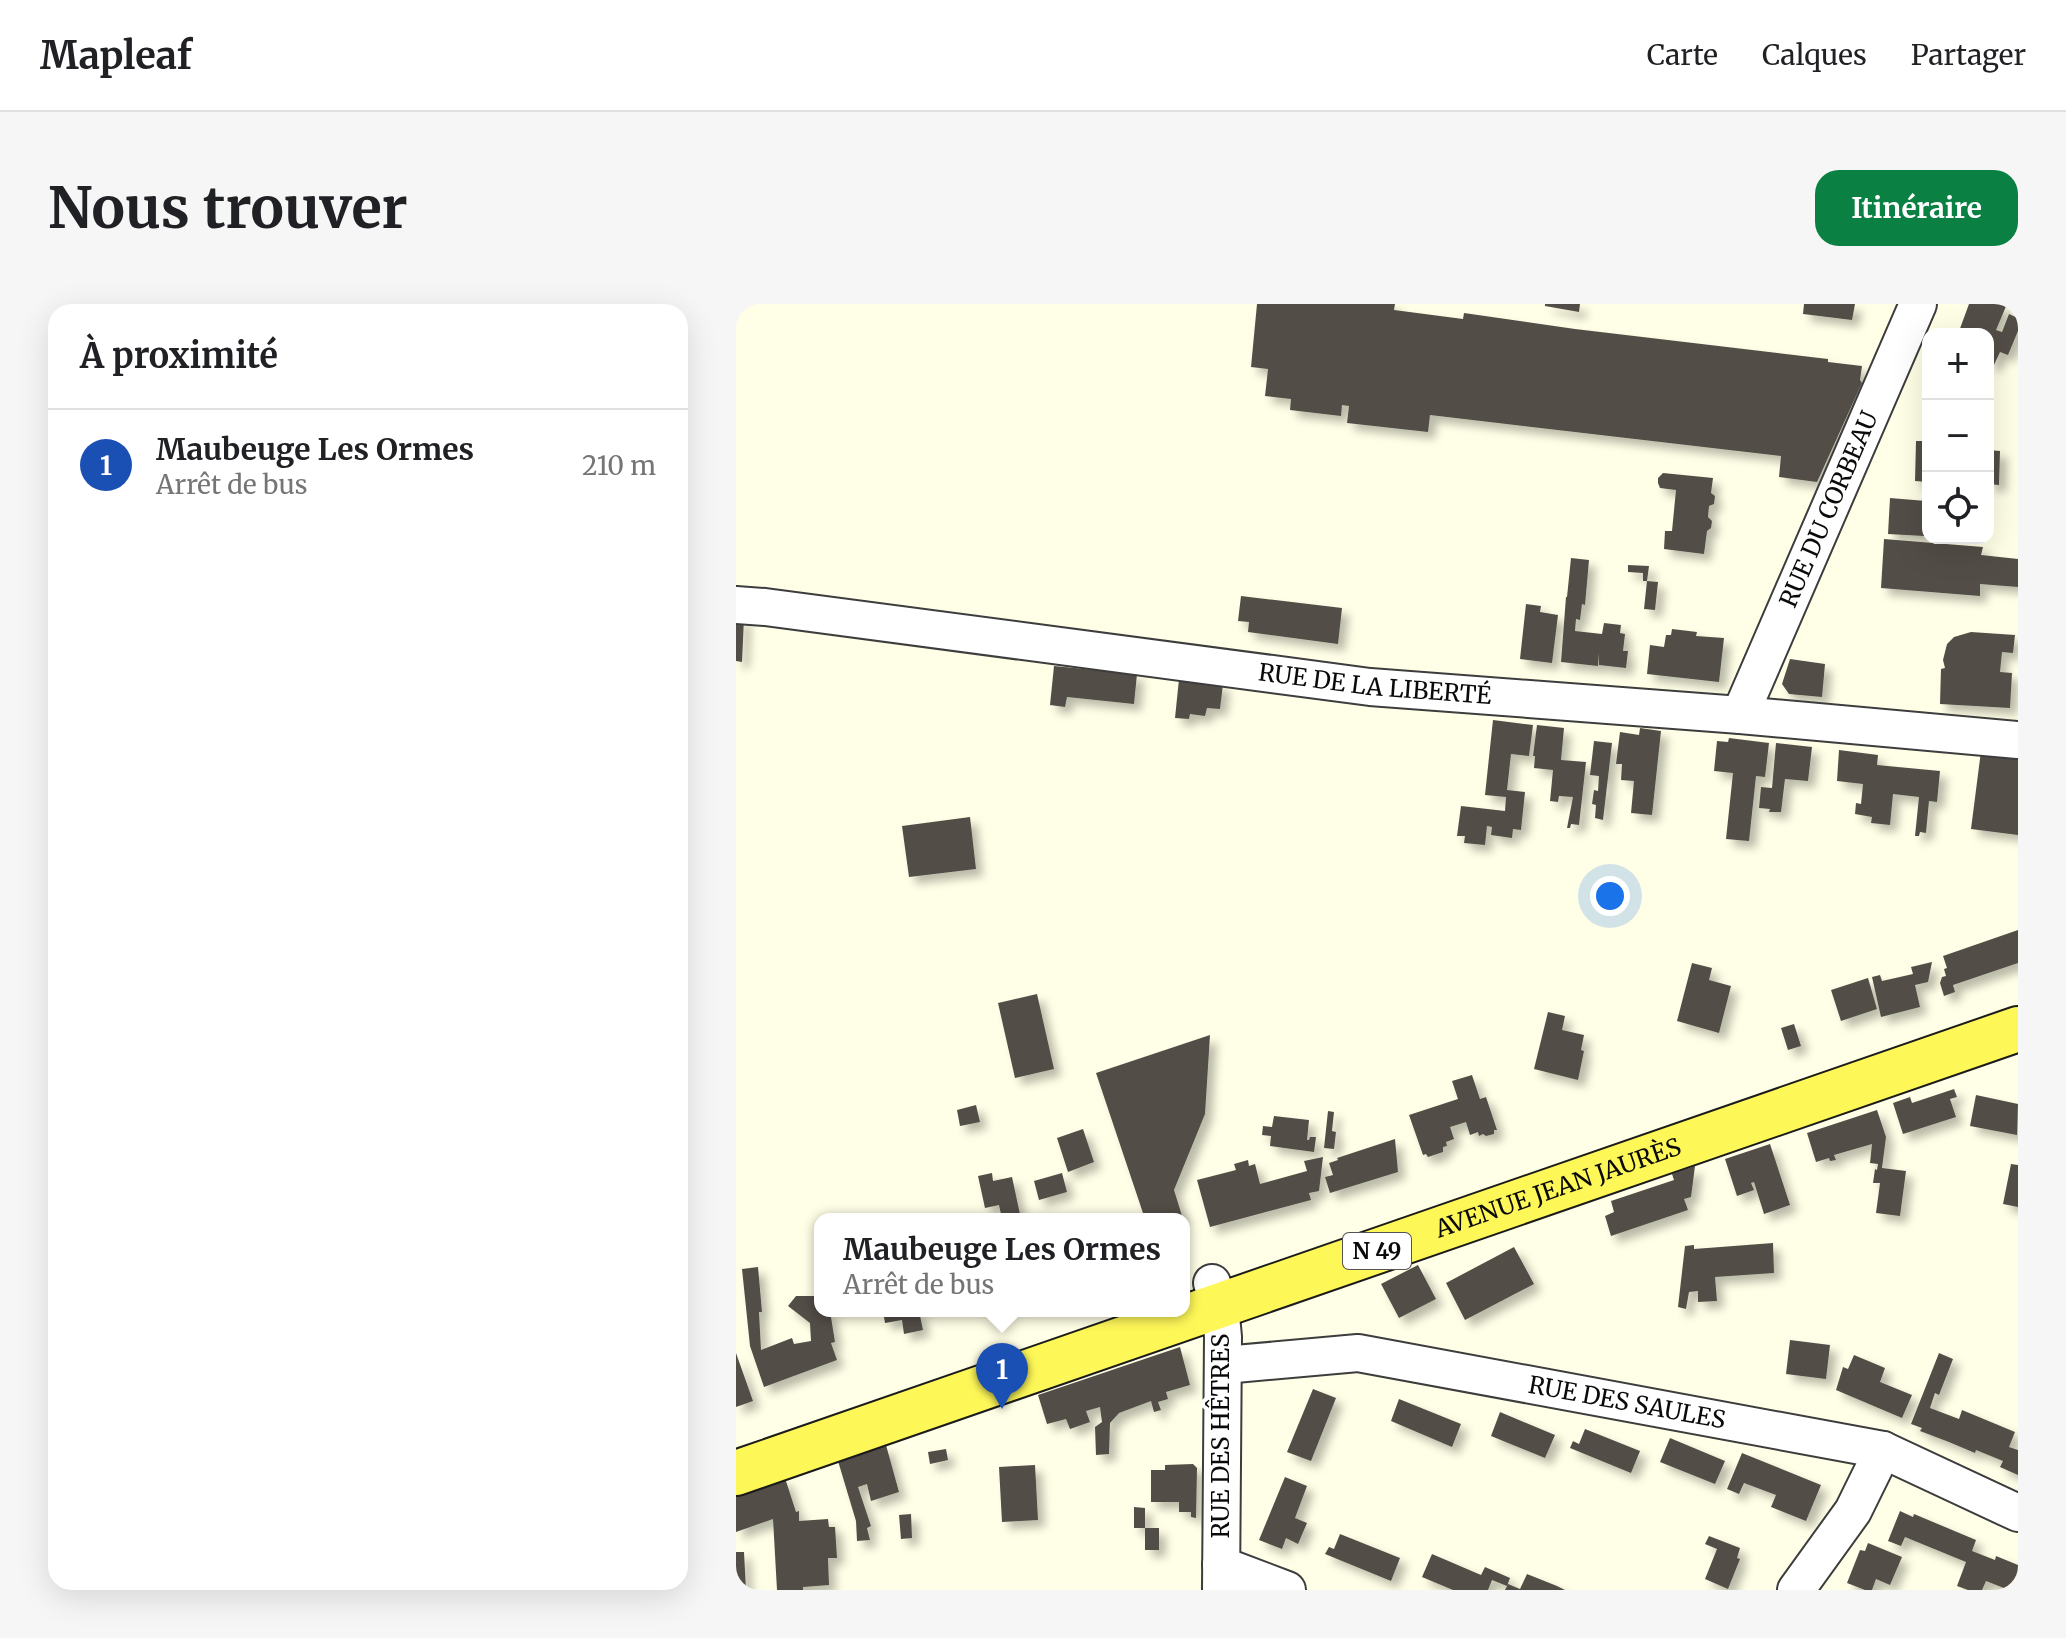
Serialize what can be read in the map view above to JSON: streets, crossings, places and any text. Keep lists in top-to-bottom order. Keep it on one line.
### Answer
{"streets":{"main road":["AVENUE JEAN JAURÈS","N 49"],"street":["RUE DU CORBEAU","RUE DE LA LIBERTÉ","RUE DES SAULES","RUE DES HÊTRES"]},"crossings":[["RUE DU CORBEAU","RUE DE LA LIBERTÉ"],["AVENUE JEAN JAURÈS","RUE DES HÊTRES"],["RUE DES SAULES","RUE DES HÊTRES"]],"page":{"header":"Mapleaf","nav":["Carte","Calques","Partager"],"buttons":"Itinéraire","title":"Nous trouver","heading":"À proximité","map_buttons":["+","−"],"list":[{"mark":"1","name":"Maubeuge Les Ormes","note":"Arrêt de bus","value":"210 m"}],"popup":["Maubeuge Les Ormes","Arrêt de bus"],"pins":"1"}}
